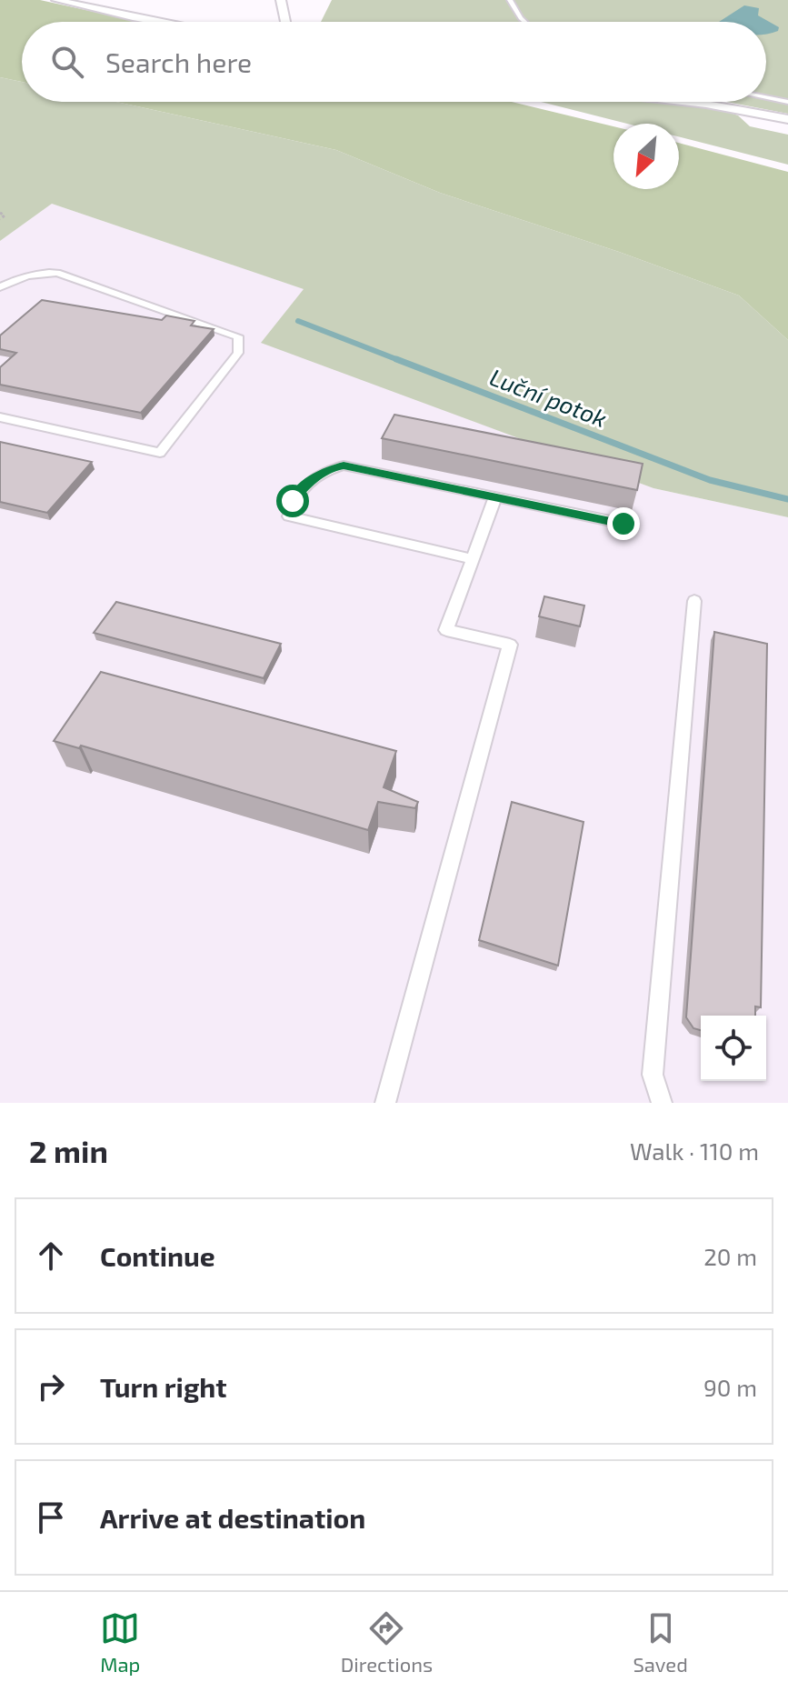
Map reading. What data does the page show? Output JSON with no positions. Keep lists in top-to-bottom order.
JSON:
{
  "water": ["Luční potok"],
  "north": "bottom left",
  "page": {
    "search": "Search here",
    "heading": ["2 min", "Walk · 110 m"],
    "list": [
      ["Continue", "20 m"],
      ["Turn right", "90 m"],
      "Arrive at destination"
    ],
    "nav": ["Map", "Directions", "Saved"]
  }
}
